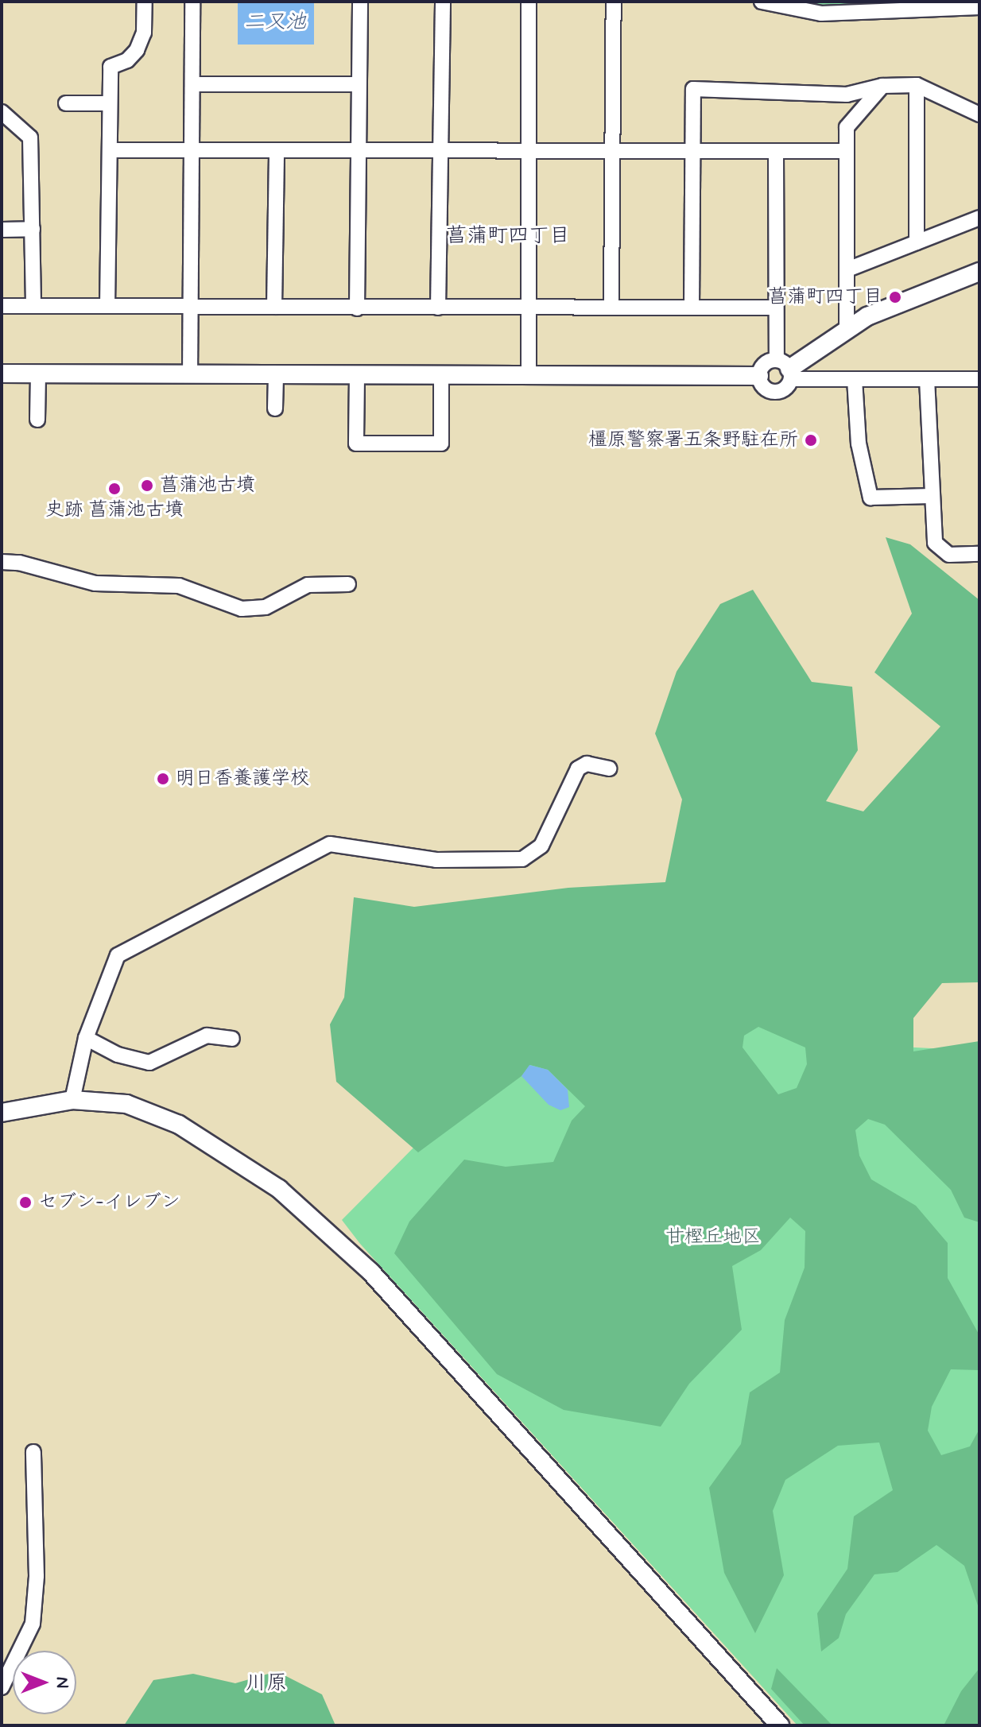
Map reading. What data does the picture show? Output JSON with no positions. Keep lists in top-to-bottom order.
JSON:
{
  "districts": ["菖蒲町四丁目", "川原"],
  "water": ["二又池"],
  "parks": ["甘樫丘地区"],
  "places": [
    "菖蒲町四丁目",
    "橿原警察署五条野駐在所",
    "菖蒲池古墳",
    "史跡 菖蒲池古墳",
    "明日香養護学校",
    "セブン-イレブン"
  ],
  "north": "right"
}
